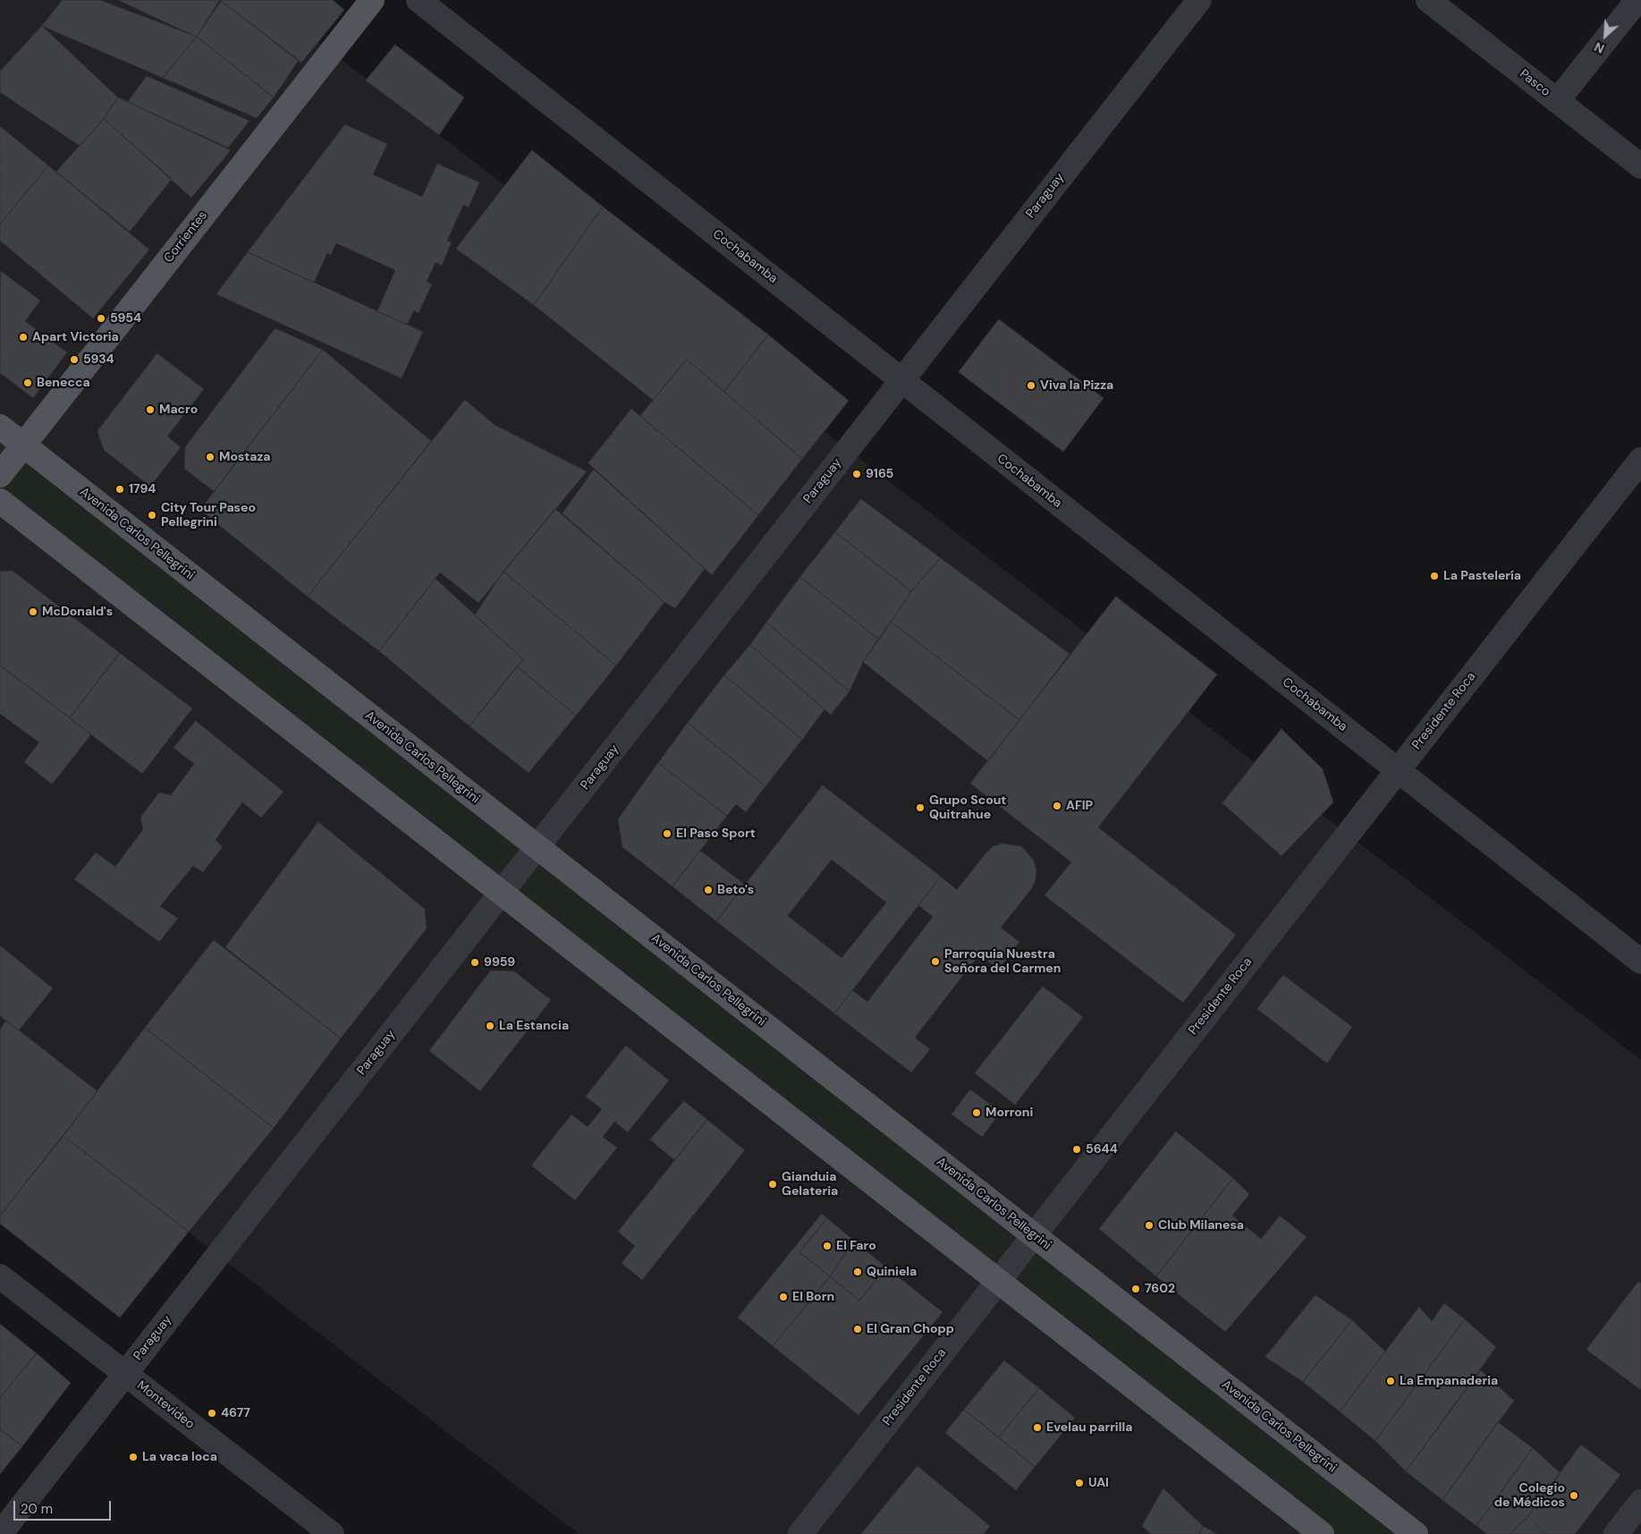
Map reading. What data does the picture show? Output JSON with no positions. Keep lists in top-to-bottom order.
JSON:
{
  "streets": {
    "main road": ["Corrientes", "Avenida Carlos Pellegrini"],
    "street": [
      "Pasco",
      "Paraguay",
      "Cochabamba",
      "Presidente Roca",
      "Montevideo"
    ]
  },
  "crossings": [
    ["Paraguay", "Cochabamba"],
    ["Paraguay", "Avenida Carlos Pellegrini"],
    ["Paraguay", "Montevideo"],
    ["Corrientes", "Avenida Carlos Pellegrini"],
    ["Cochabamba", "Presidente Roca"],
    ["Avenida Carlos Pellegrini", "Presidente Roca"]
  ],
  "places": [
    "5954",
    "Apart Victoria",
    "5934",
    "Benecca",
    "Viva la Pizza",
    "Macro",
    "Mostaza",
    "9165",
    "1794",
    "City Tour Paseo Pellegrini",
    "La Pastelería",
    "McDonald's",
    "AFIP",
    "Grupo Scout Quitrahue",
    "El Paso Sport",
    "Beto's",
    "Parroquia Nuestra Señora del Carmen",
    "9959",
    "La Estancia",
    "Morroni",
    "5644",
    "Gianduia Gelateria",
    "Club Milanesa",
    "El Faro",
    "Quiniela",
    "7602",
    "El Born",
    "El Gran Chopp",
    "La Empanaderia",
    "4677",
    "Evelau parrilla",
    "La vaca loca",
    "UAI",
    "Colegio de Médicos"
  ],
  "scale_bar": "20 m",
  "north": "bottom left"
}
